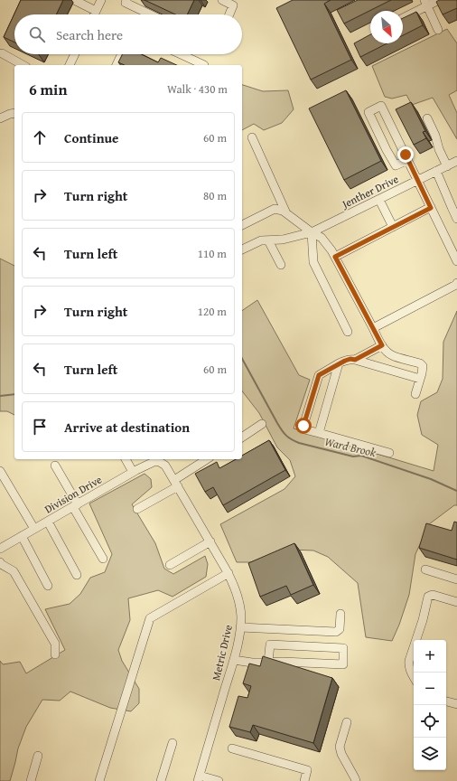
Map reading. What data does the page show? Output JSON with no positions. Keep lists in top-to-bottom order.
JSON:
{
  "streets": {
    "street": ["Jenther Drive", "Division Drive", "Metric Drive"]
  },
  "crossings": [
    ["Division Drive", "Metric Drive"]
  ],
  "water": ["Ward Brook"],
  "north": "bottom right",
  "page": {
    "search": "Search here",
    "heading": ["6 min", "Walk · 430 m"],
    "list": [
      ["Continue", "60 m"],
      ["Turn right", "80 m"],
      ["Turn left", "110 m"],
      ["Turn right", "120 m"],
      ["Turn left", "60 m"],
      "Arrive at destination"
    ],
    "map_buttons": ["+", "−"]
  }
}
